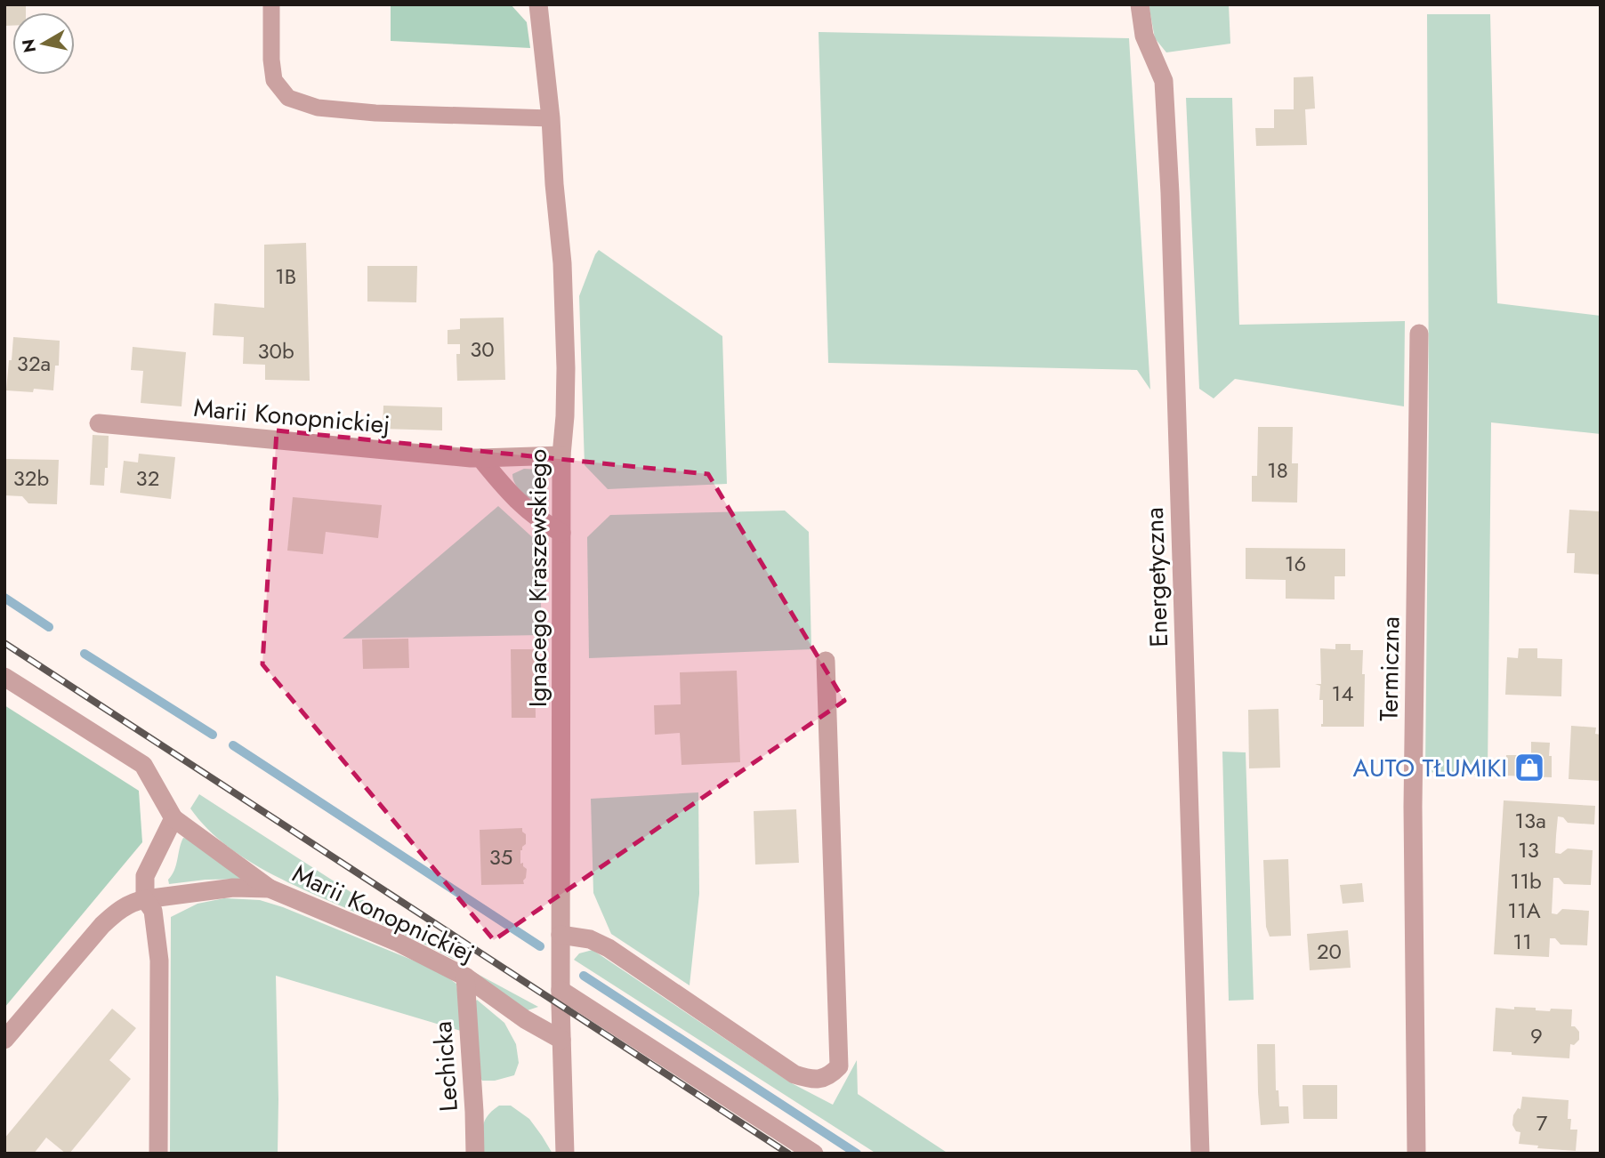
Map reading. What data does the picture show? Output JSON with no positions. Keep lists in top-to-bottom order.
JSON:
{
  "streets": {
    "street": [
      "Marii Konopnickiej",
      "Energetyczna",
      "Ignacego Kraszewskiego",
      "Termiczna",
      "Lechicka"
    ]
  },
  "crossings": [
    ["Marii Konopnickiej", "Ignacego Kraszewskiego"],
    ["Marii Konopnickiej", "Lechicka"]
  ],
  "places": {
    "shop": ["AUTO TŁUMIKI"]
  },
  "house_numbers": [
    "1B",
    "30",
    "30b",
    "32a",
    "18",
    "32b",
    "32",
    "16",
    "14",
    "13a",
    "13",
    "35",
    "11b",
    "11A",
    "11",
    "20",
    "9",
    "7"
  ],
  "north": "left"
}
